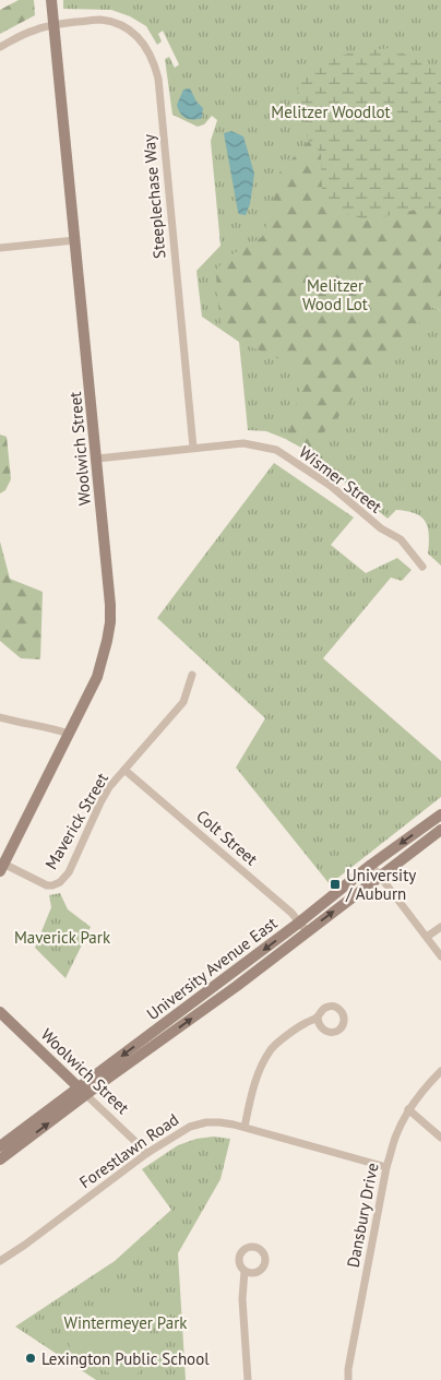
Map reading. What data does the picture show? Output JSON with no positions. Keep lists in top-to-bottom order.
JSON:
{
  "streets": {
    "street": [
      "Steeplechase Way",
      "Woolwich Street",
      "Wismer Street",
      "Maverick Street",
      "Colt Street",
      "University Avenue East",
      "Forestlawn Road",
      "Dansbury Drive"
    ]
  },
  "crossings": [
    ["Steeplechase Way", "Woolwich Street"],
    ["Steeplechase Way", "Wismer Street"],
    ["Woolwich Street", "Wismer Street"],
    ["Woolwich Street", "Maverick Street"],
    ["Woolwich Street", "University Avenue East"],
    ["Woolwich Street", "Forestlawn Road"],
    ["Maverick Street", "Colt Street"],
    ["Colt Street", "University Avenue East"],
    ["Forestlawn Road", "Dansbury Drive"]
  ],
  "parks": [
    "Melitzer Woodlot",
    "Melitzer Wood Lot",
    "Maverick Park",
    "Wintermeyer Park"
  ],
  "places": {
    "transit": ["University / Auburn"],
    "other": ["Lexington Public School"]
  }
}
